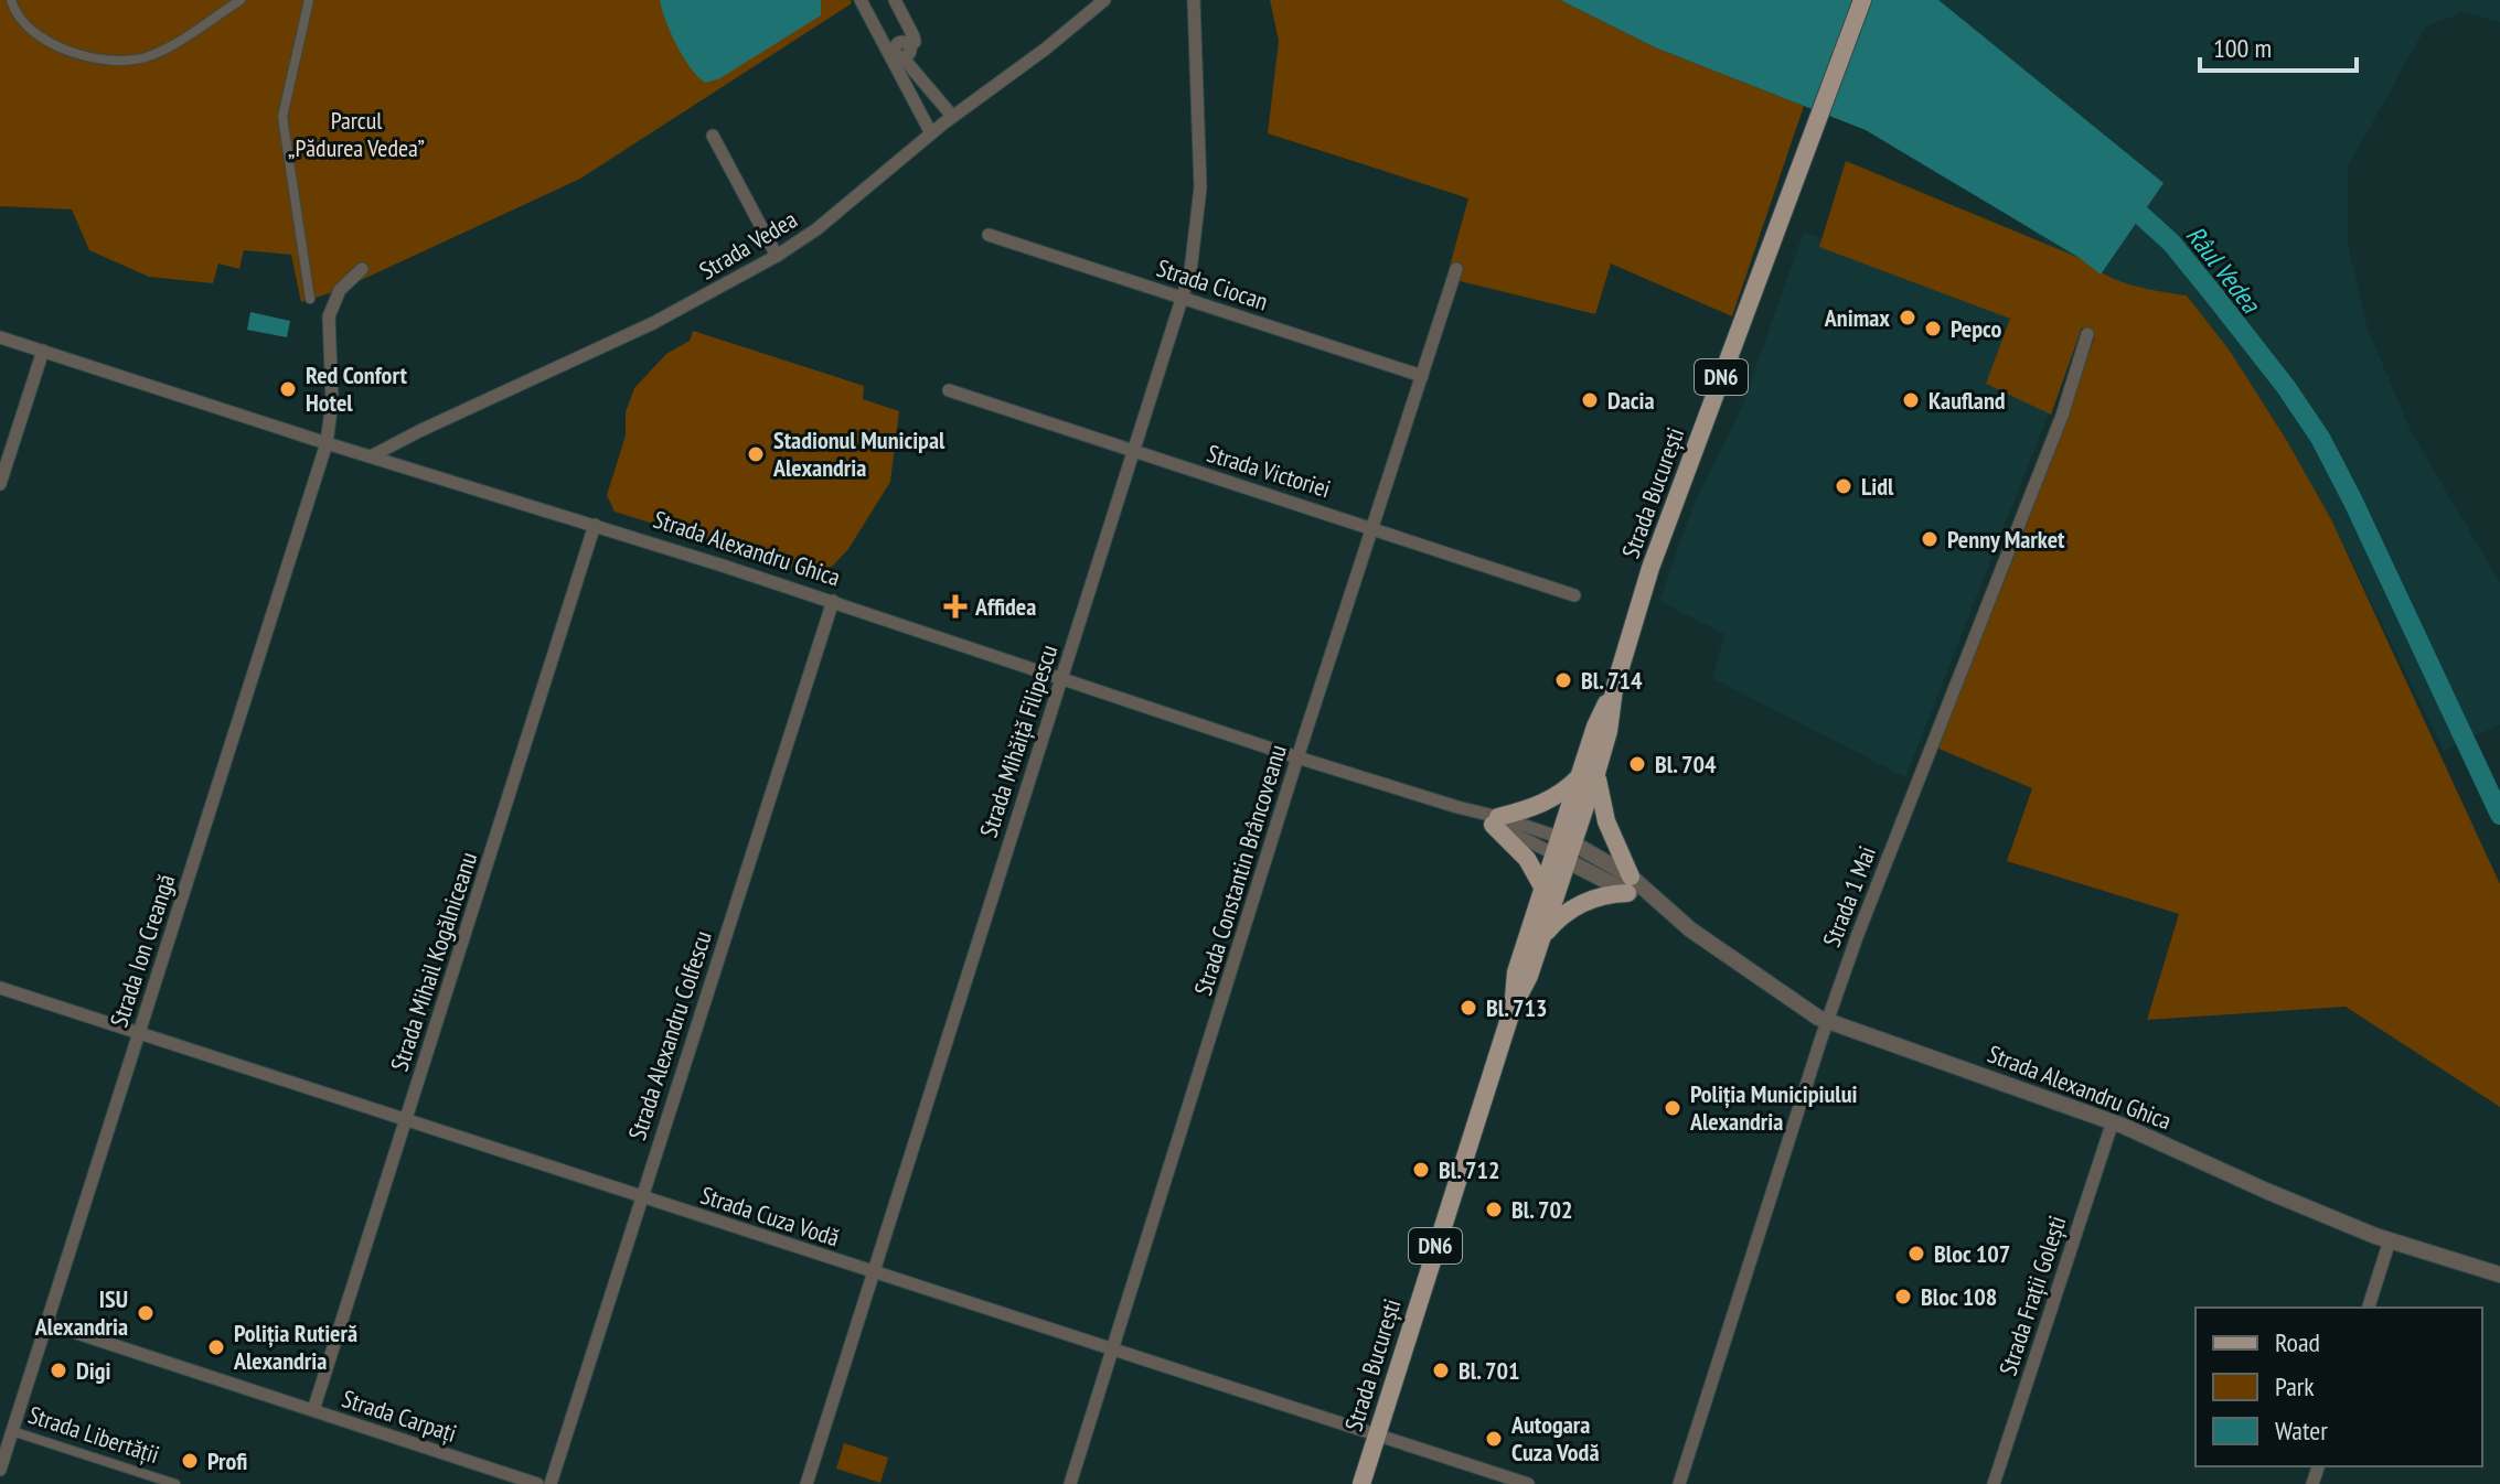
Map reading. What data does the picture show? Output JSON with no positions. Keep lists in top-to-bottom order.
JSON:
{
  "streets": {
    "main road": ["DN6", "Strada București"],
    "street": [
      "Strada Vedea",
      "Strada Ciocan",
      "Strada Victoriei",
      "Strada Alexandru Ghica",
      "Strada Mihăiță Filipescu",
      "Strada Constantin Brâncoveanu",
      "Strada 1 Mai",
      "Strada Ion Creangă",
      "Strada Mihail Kogălniceanu",
      "Strada Alexandru Colfescu",
      "Strada Cuza Vodă",
      "Strada Frații Golești",
      "Strada Carpați",
      "Strada Libertății"
    ]
  },
  "crossings": [
    ["Strada Vedea", "Strada Alexandru Ghica"],
    ["Strada Ciocan", "Strada Mihăiță Filipescu"],
    ["Strada Ciocan", "Strada Constantin Brâncoveanu"],
    ["Strada Victoriei", "Strada Mihăiță Filipescu"],
    ["Strada Victoriei", "Strada Constantin Brâncoveanu"],
    ["Strada București", "Strada Alexandru Ghica"],
    ["Strada București", "Strada Cuza Vodă"],
    ["Strada Alexandru Ghica", "Strada Mihăiță Filipescu"],
    ["Strada Alexandru Ghica", "Strada Constantin Brâncoveanu"],
    ["Strada Alexandru Ghica", "Strada 1 Mai"],
    ["Strada Alexandru Ghica", "Strada Ion Creangă"],
    ["Strada Alexandru Ghica", "Strada Mihail Kogălniceanu"],
    ["Strada Alexandru Ghica", "Strada Alexandru Colfescu"],
    ["Strada Alexandru Ghica", "Strada Frații Golești"],
    ["Strada Mihăiță Filipescu", "Strada Cuza Vodă"],
    ["Strada Constantin Brâncoveanu", "Strada Cuza Vodă"],
    ["Strada Ion Creangă", "Strada Cuza Vodă"],
    ["Strada Ion Creangă", "Strada Carpați"],
    ["Strada Ion Creangă", "Strada Libertății"],
    ["Strada Mihail Kogălniceanu", "Strada Cuza Vodă"],
    ["Strada Mihail Kogălniceanu", "Strada Carpați"],
    ["Strada Alexandru Colfescu", "Strada Cuza Vodă"]
  ],
  "water": ["Râul Vedea"],
  "parks": ["Parcul „Pădurea Vedea”"],
  "places": {
    "other": [
      "Animax",
      "Pepco",
      "Red Confort Hotel",
      "Dacia",
      "Kaufland",
      "Stadionul Municipal Alexandria",
      "Lidl",
      "Penny Market",
      "Bl. 714",
      "Bl. 704",
      "Bl. 713",
      "Poliția Municipiului Alexandria",
      "Bl. 712",
      "Bl. 702",
      "Bloc 107",
      "Bloc 108",
      "ISU Alexandria",
      "Poliția Rutieră Alexandria",
      "Digi",
      "Bl. 701",
      "Autogara Cuza Vodă",
      "Profi"
    ],
    "health": ["Affidea"]
  },
  "legend": ["Road", "Park", "Water"],
  "scale_bar": "100 m"
}
